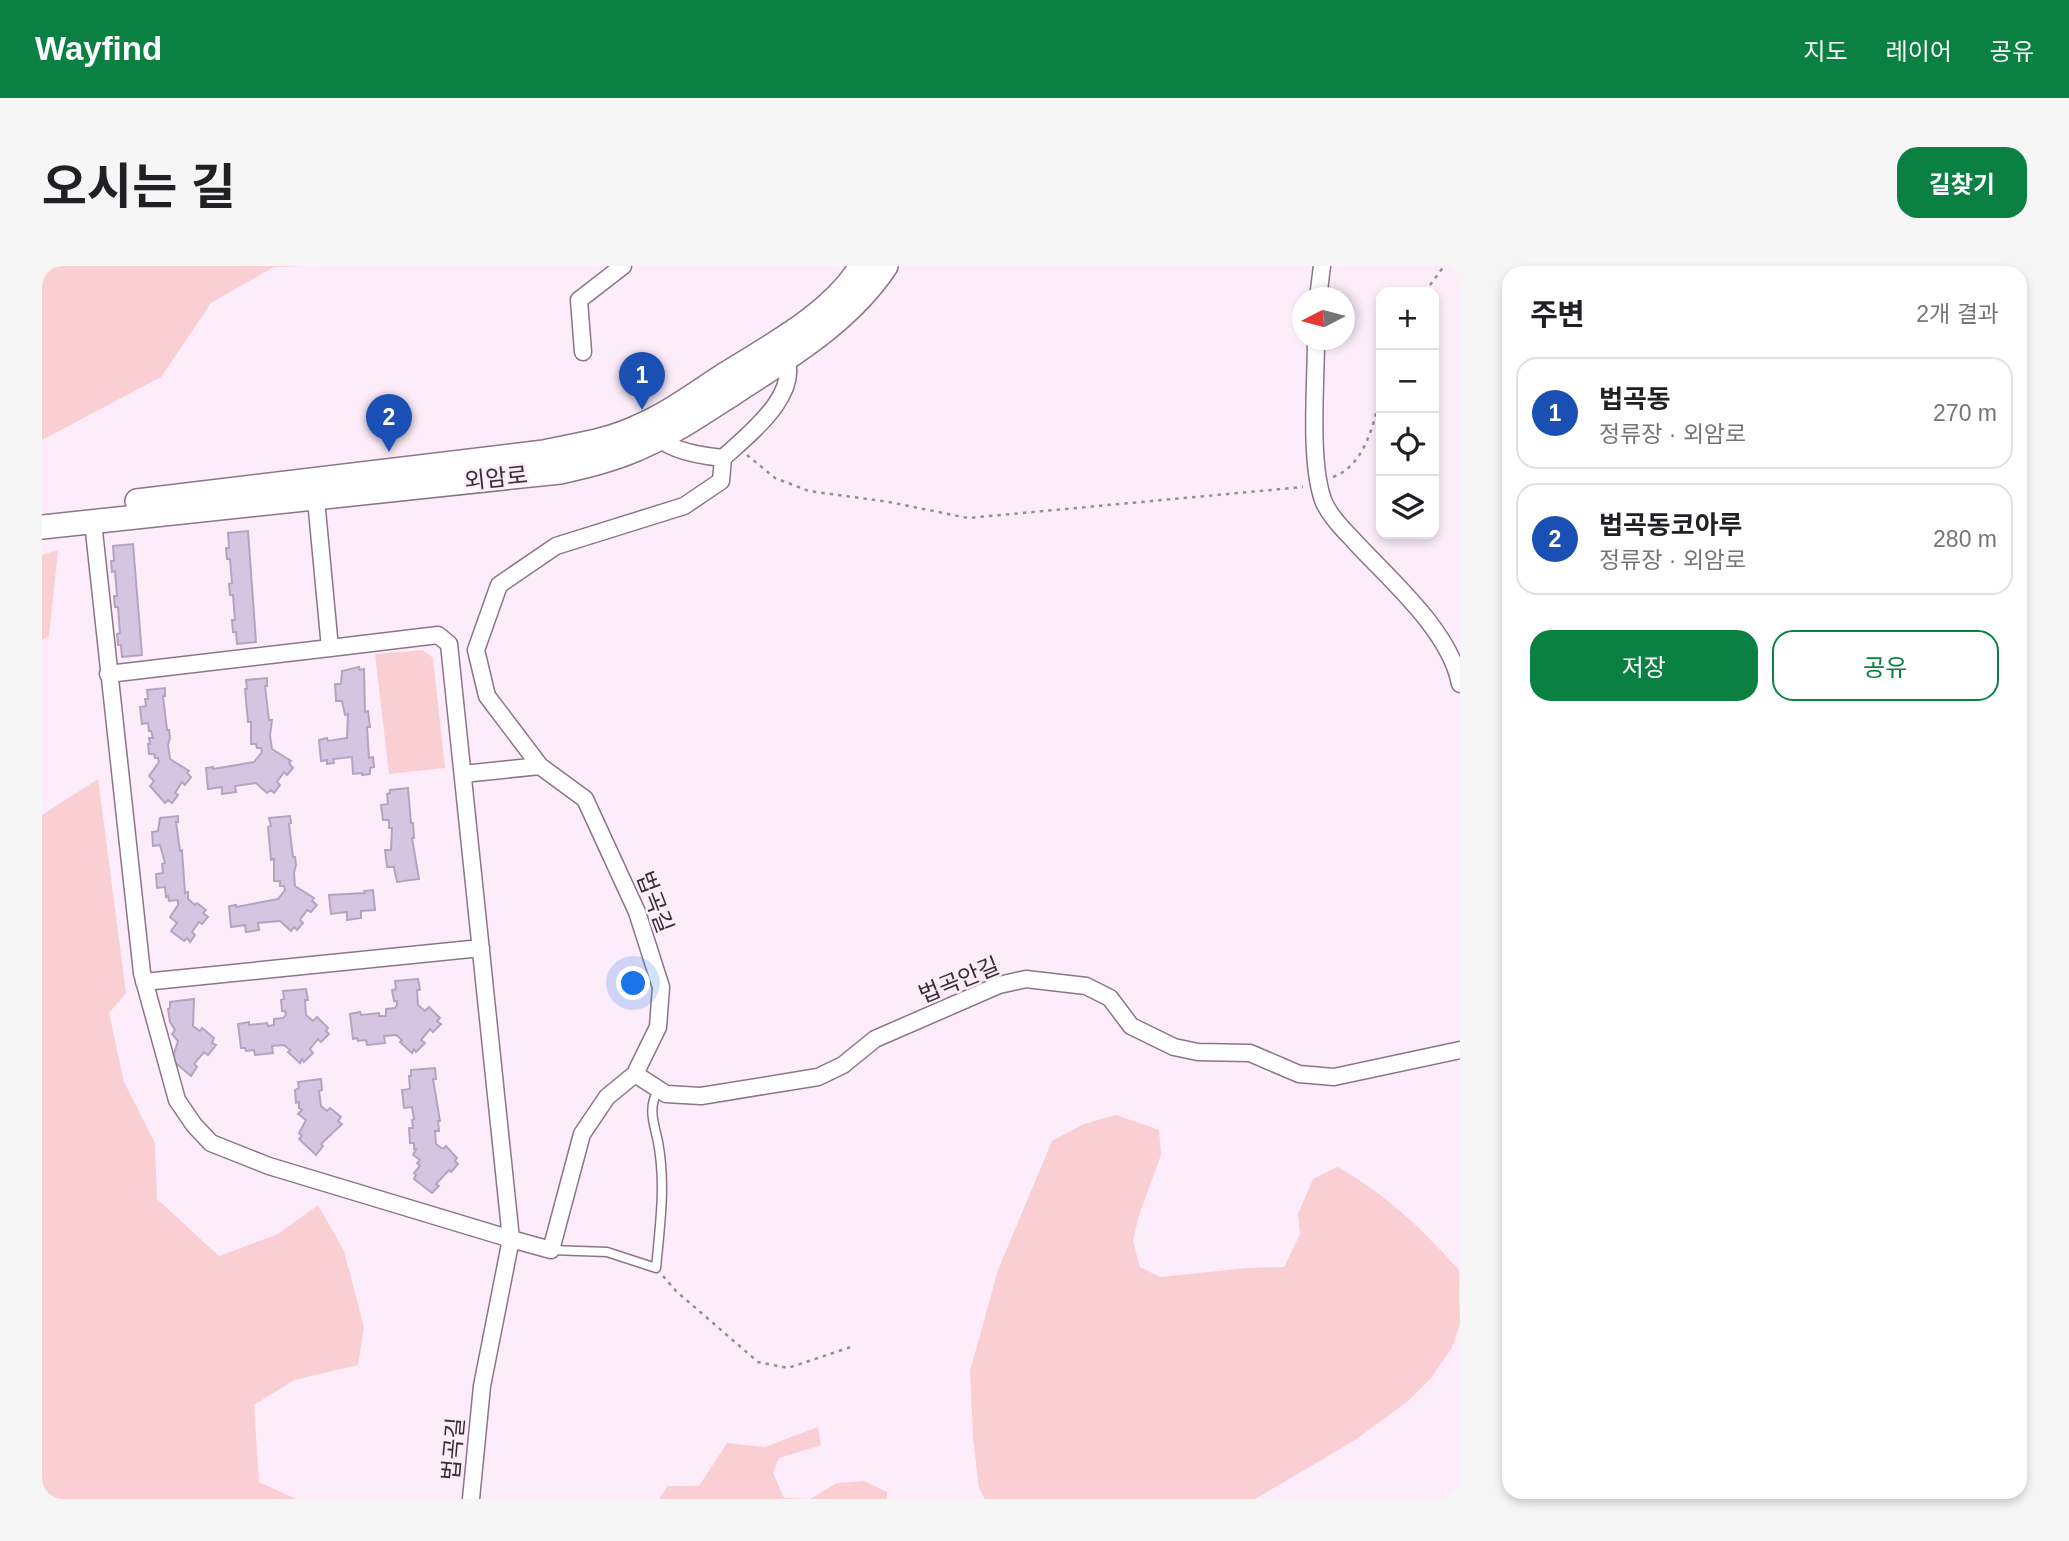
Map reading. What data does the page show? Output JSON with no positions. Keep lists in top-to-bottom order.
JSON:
{
  "streets": {
    "main road": ["외암로"],
    "street": ["법곡길", "법곡안길"]
  },
  "crossings": [
    ["법곡길", "법곡안길"]
  ],
  "north": "left",
  "page": {
    "header": "Wayfind",
    "nav": ["지도", "레이어", "공유"],
    "title": "오시는 길",
    "buttons": [
      "길찾기",
      ["저장", "공유"]
    ],
    "heading": ["주변", "2개 결과"],
    "map_buttons": ["+", "−"],
    "pins": ["1", "2"],
    "list": [
      {
        "mark": "1",
        "name": "법곡동",
        "note": "정류장 · 외암로",
        "value": "270 m"
      },
      {
        "mark": "2",
        "name": "법곡동코아루",
        "note": "정류장 · 외암로",
        "value": "280 m"
      }
    ]
  }
}
